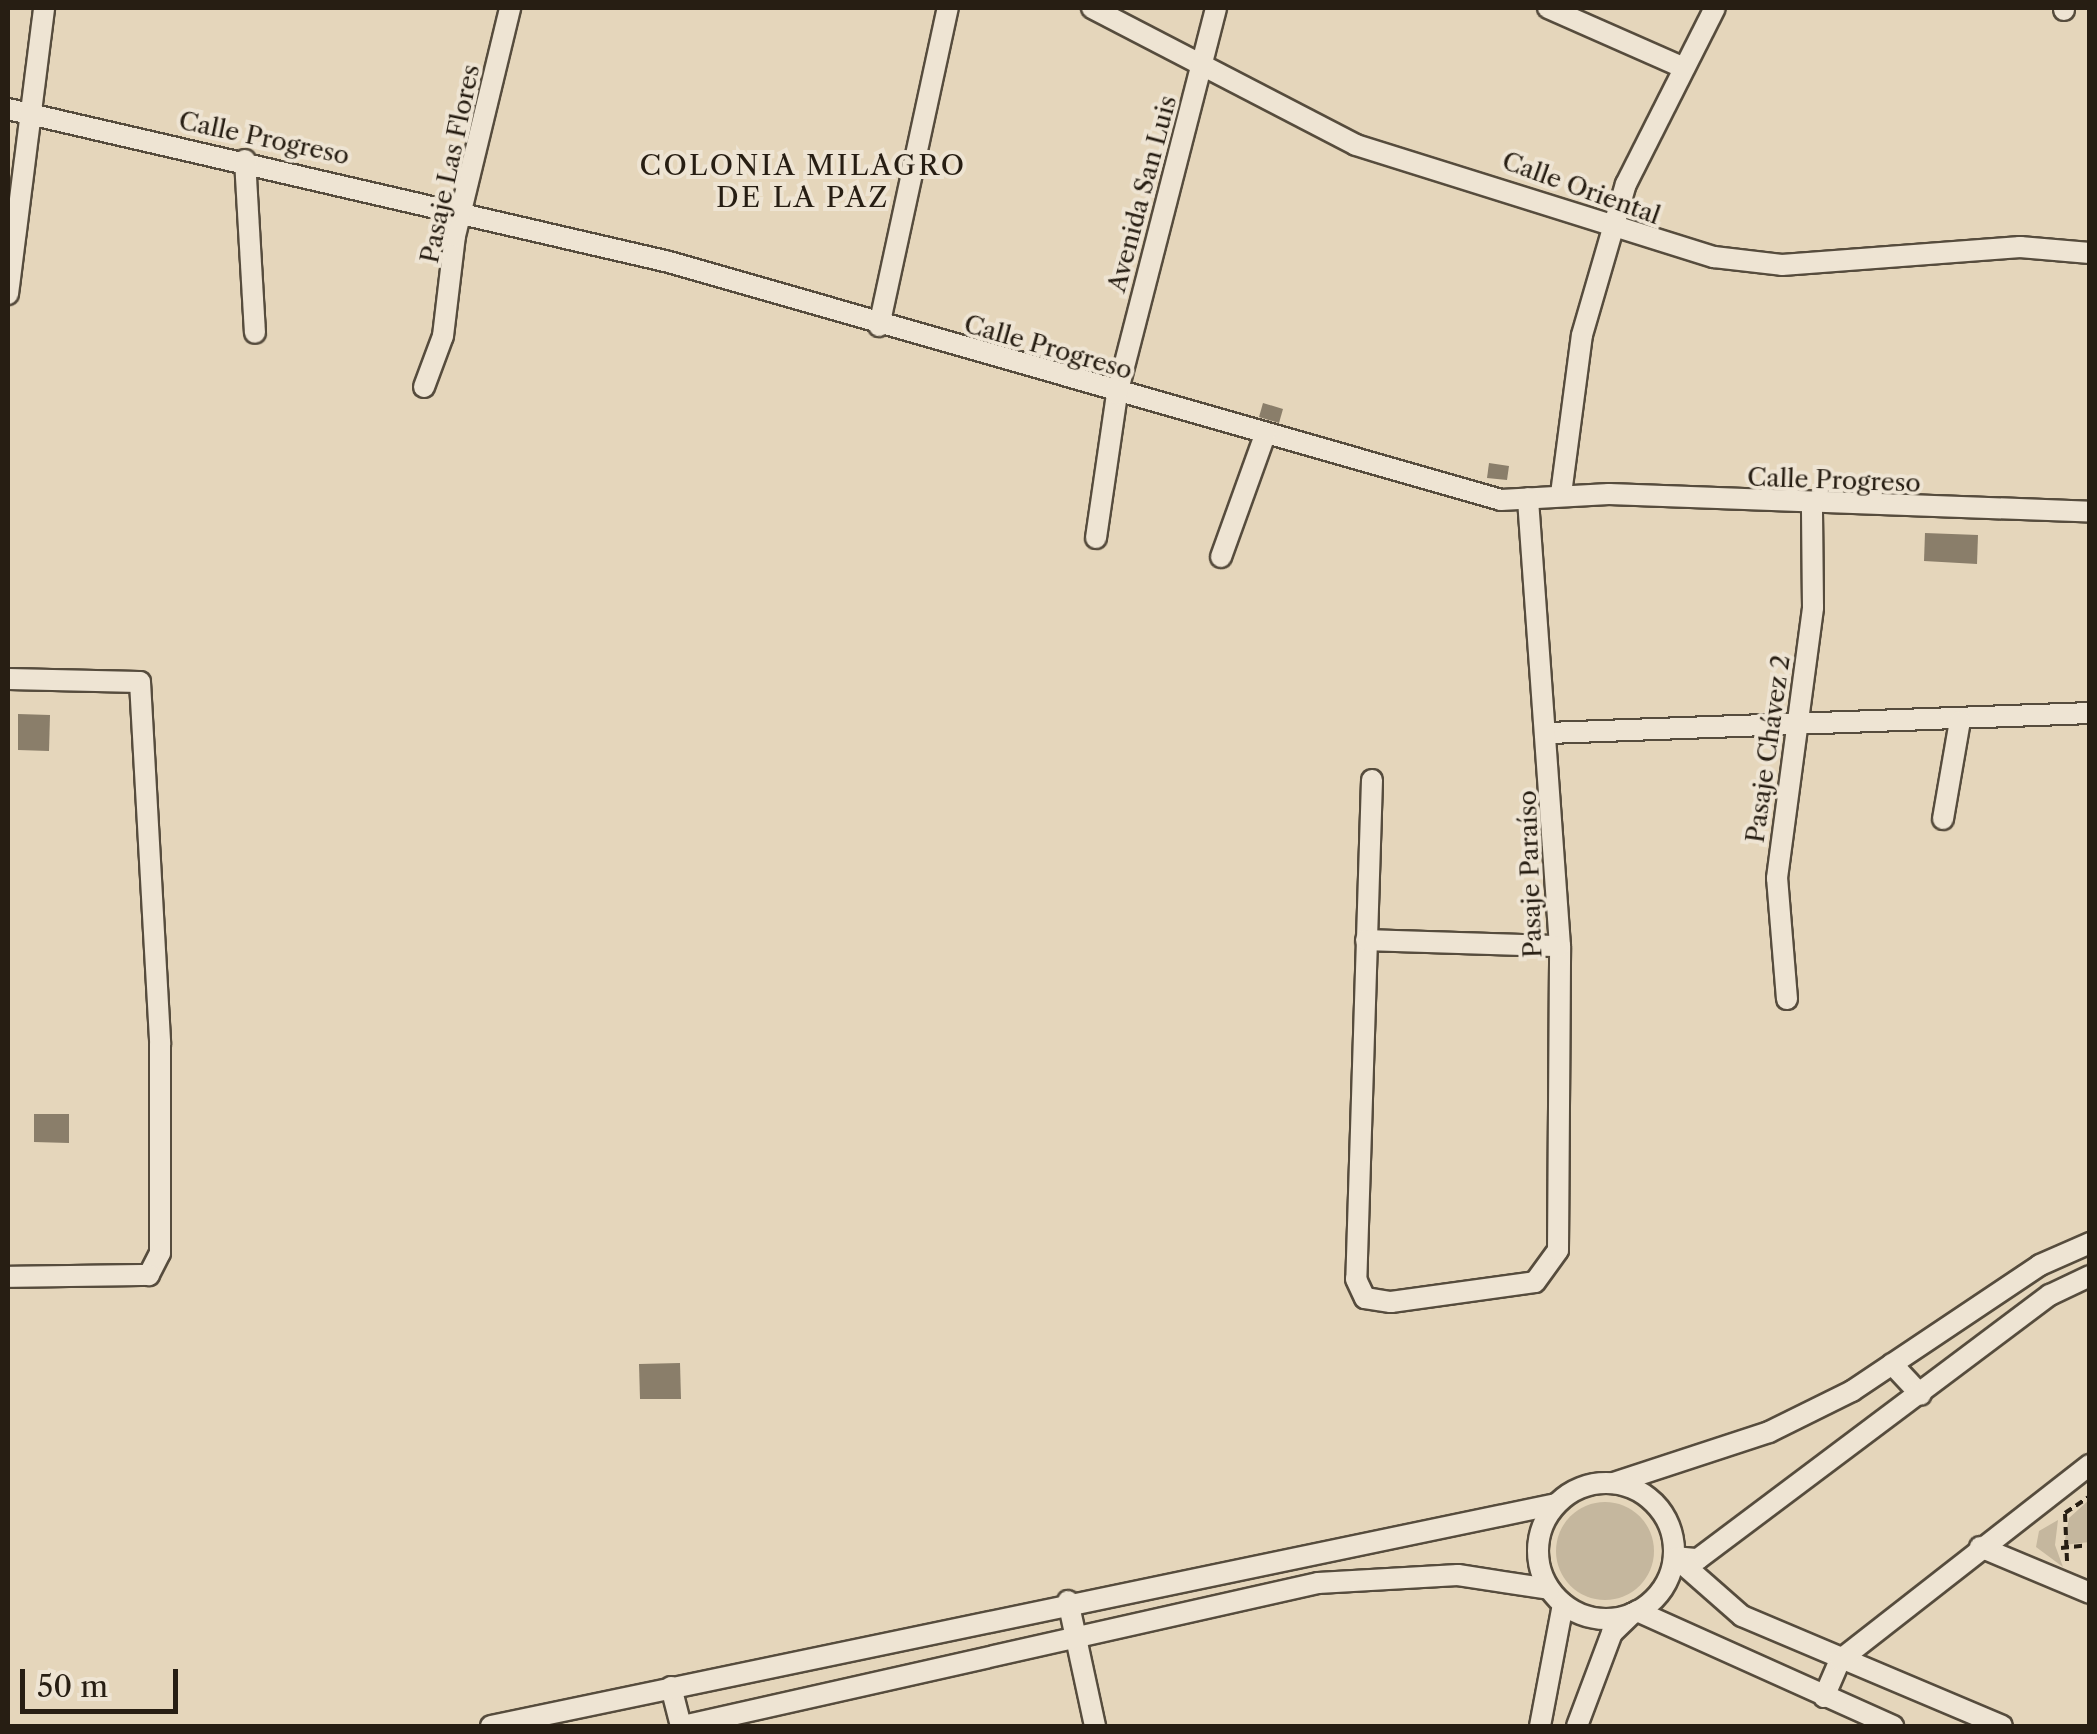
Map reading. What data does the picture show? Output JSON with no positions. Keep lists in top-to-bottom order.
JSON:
{
  "streets": {
    "street": [
      "Calle Progreso",
      "Pasaje Las Flores",
      "Calle Oriental",
      "Avenida San Luis",
      "Pasaje Chávez 2",
      "Pasaje Paraíso"
    ]
  },
  "crossings": [
    ["Calle Progreso", "Pasaje Las Flores"],
    ["Calle Progreso", "Avenida San Luis"],
    ["Calle Progreso", "Pasaje Chávez 2"],
    ["Calle Progreso", "Pasaje Paraíso"],
    ["Calle Oriental", "Avenida San Luis"]
  ],
  "districts": ["COLONIA MILAGRO DE LA PAZ"],
  "scale_bar": "50 m"
}
